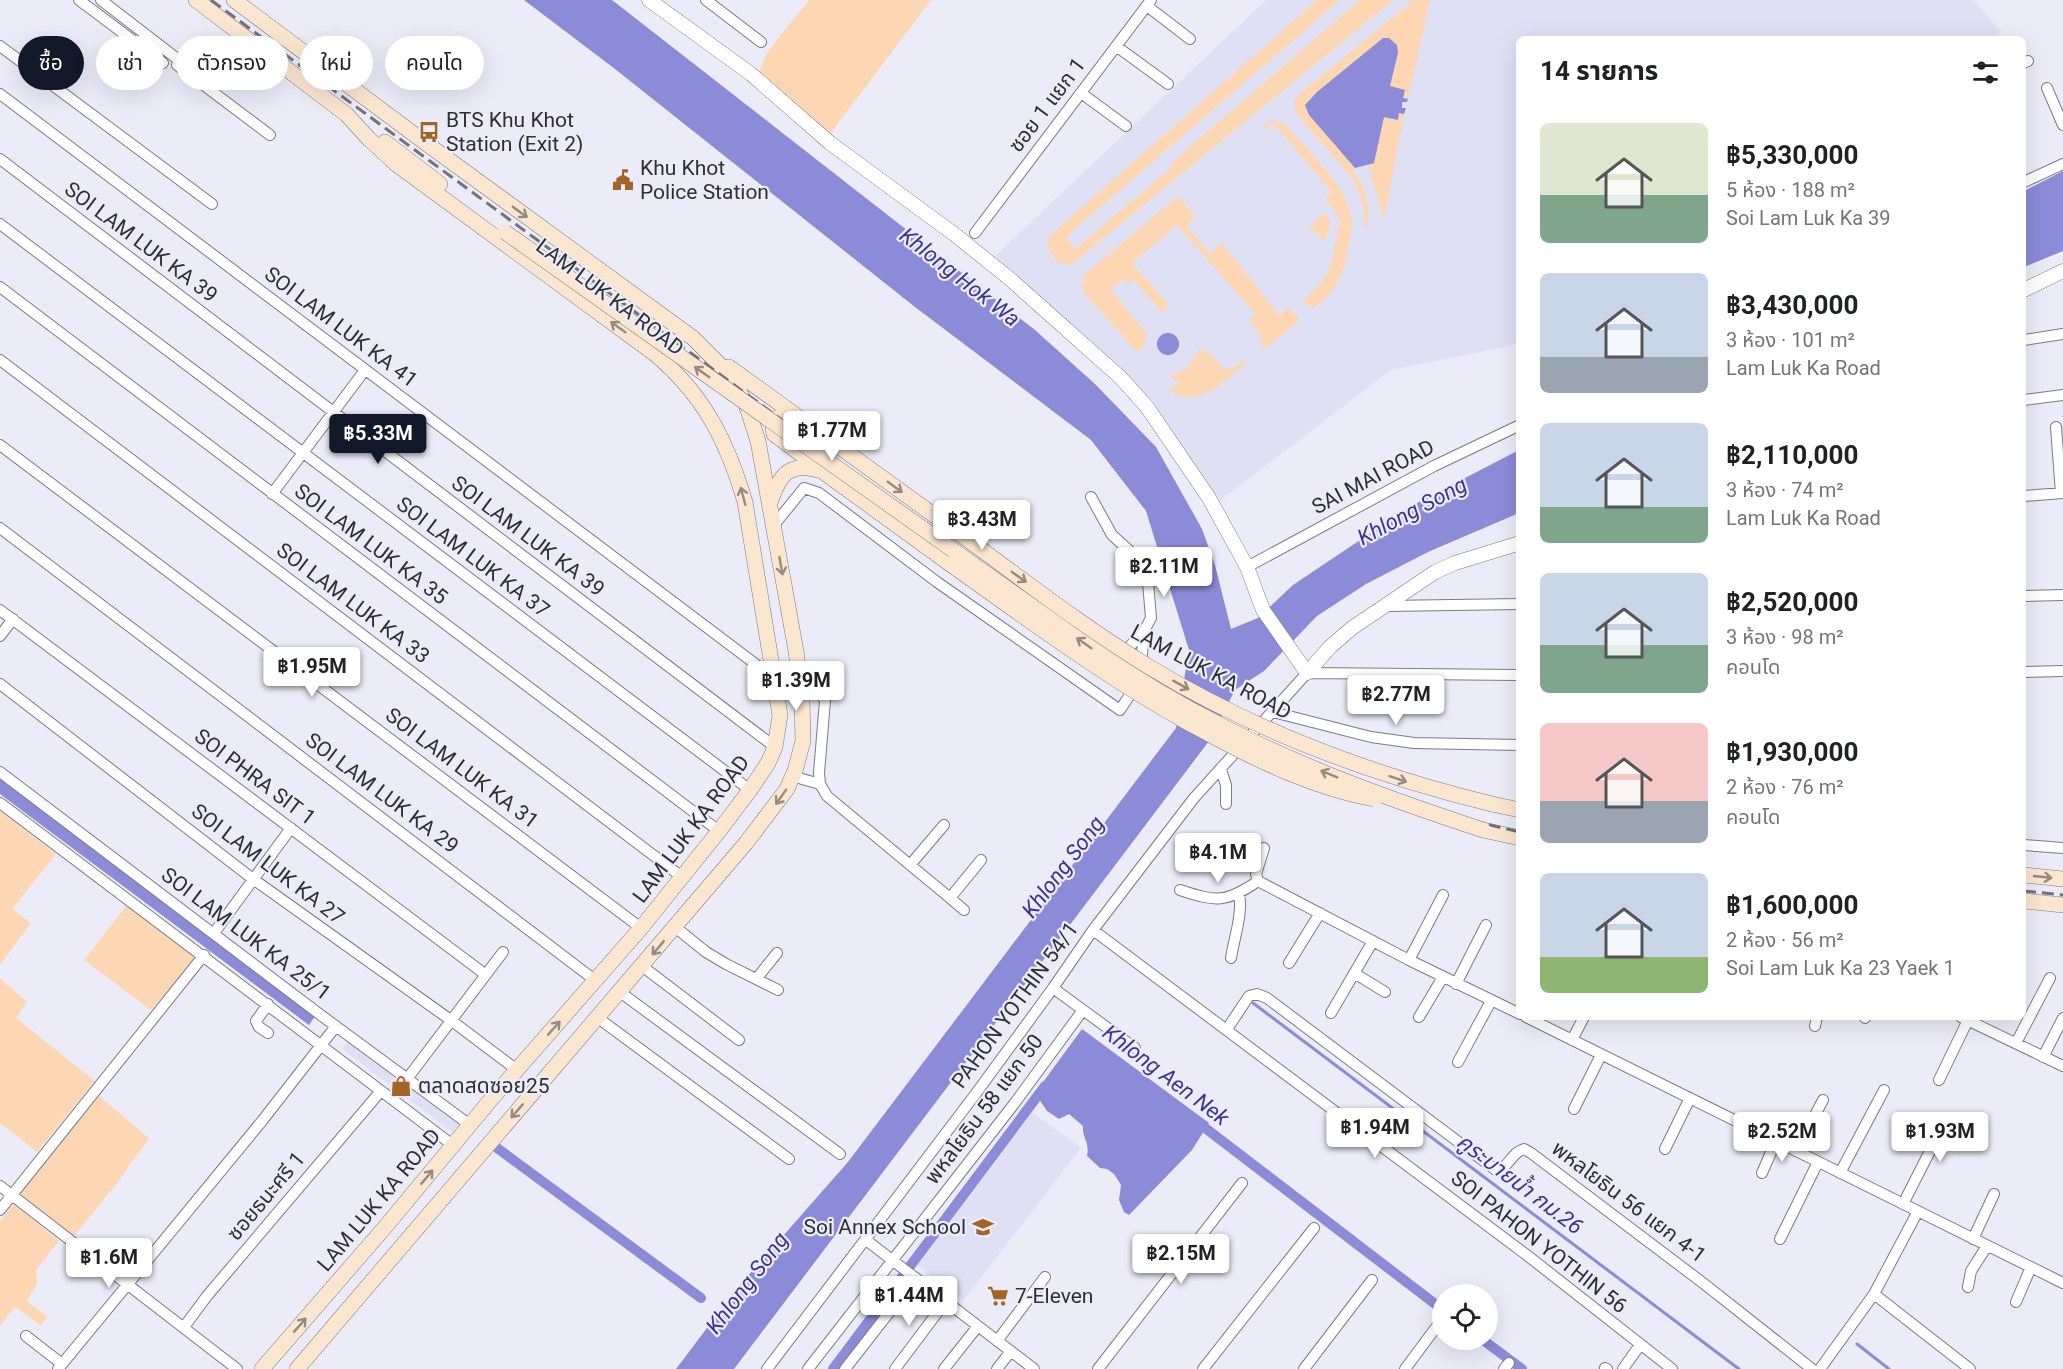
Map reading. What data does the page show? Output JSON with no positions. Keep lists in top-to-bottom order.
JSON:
{
  "streets": {
    "main road": ["LAM LUK KA ROAD"],
    "street": [
      "ซอย 1 แยก 1",
      "SOI LAM LUK KA 39",
      "SOI LAM LUK KA 41",
      "SAI MAI ROAD",
      "SOI LAM LUK KA 35",
      "SOI LAM LUK KA 37",
      "SOI LAM LUK KA 33",
      "SOI LAM LUK KA 31",
      "SOI PHRA SIT 1",
      "SOI LAM LUK KA 29",
      "SOI LAM LUK KA 27",
      "SOI LAM LUK KA 25/1",
      "PAHON YOTHIN 54/1",
      "พหลโยธิน 58 แยก 50",
      "ซอยธนะศรี 1",
      "พหลโยธิน 56 แยก 4-1",
      "SOI PAHON YOTHIN 56"
    ]
  },
  "crossings": [
    ["SOI LAM LUK KA 39", "LAM LUK KA ROAD"],
    ["LAM LUK KA ROAD", "SOI LAM LUK KA 41"],
    ["LAM LUK KA ROAD", "SOI LAM LUK KA 35"],
    ["LAM LUK KA ROAD", "SOI LAM LUK KA 37"],
    ["LAM LUK KA ROAD", "SOI LAM LUK KA 33"],
    ["LAM LUK KA ROAD", "SOI LAM LUK KA 31"],
    ["LAM LUK KA ROAD", "SOI LAM LUK KA 29"],
    ["LAM LUK KA ROAD", "SOI LAM LUK KA 27"],
    ["LAM LUK KA ROAD", "SOI LAM LUK KA 25/1"],
    ["PAHON YOTHIN 54/1", "SOI PAHON YOTHIN 56"],
    ["พหลโยธิน 56 แยก 4-1", "SOI PAHON YOTHIN 56"]
  ],
  "water": [
    "Khlong Hok Wa",
    "Khlong Song",
    "Khlong Aen Nek",
    "คูระบายน้ำ กม.26"
  ],
  "places": {
    "bus stop": ["BTS Khu Khot Station (Exit 2)"],
    "public building": ["Khu Khot Police Station"],
    "shop": ["ตลาดสดซอย25"],
    "school or university": ["Soi Annex School"],
    "supermarket": ["7-Eleven"]
  },
  "page": {
    "chip": [
      "ซื้อ",
      "เช่า",
      "ตัวกรอง",
      "ใหม่",
      "คอนโด"
    ],
    "heading": "14 รายการ",
    "list": [
      {
        "name": "฿5,330,000",
        "note": "5 ห้อง · 188 m² · Soi Lam Luk Ka 39"
      },
      {
        "name": "฿3,430,000",
        "note": "3 ห้อง · 101 m² · Lam Luk Ka Road"
      },
      {
        "name": "฿2,110,000",
        "note": "3 ห้อง · 74 m² · Lam Luk Ka Road"
      },
      {
        "name": "฿2,520,000",
        "note": "3 ห้อง · 98 m² · คอนโด"
      },
      {
        "name": "฿1,930,000",
        "note": "2 ห้อง · 76 m² · คอนโด"
      },
      {
        "name": "฿1,600,000",
        "note": "2 ห้อง · 56 m² · Soi Lam Luk Ka 23 Yaek 1"
      }
    ],
    "price": [
      "฿1.77M",
      "฿5.33M",
      "฿3.43M",
      "฿2.11M",
      "฿1.95M",
      "฿1.39M",
      "฿2.77M",
      "฿4.1M",
      "฿1.94M",
      "฿2.52M",
      "฿1.93M",
      "฿2.15M",
      "฿1.6M",
      "฿1.44M"
    ]
  }
}
